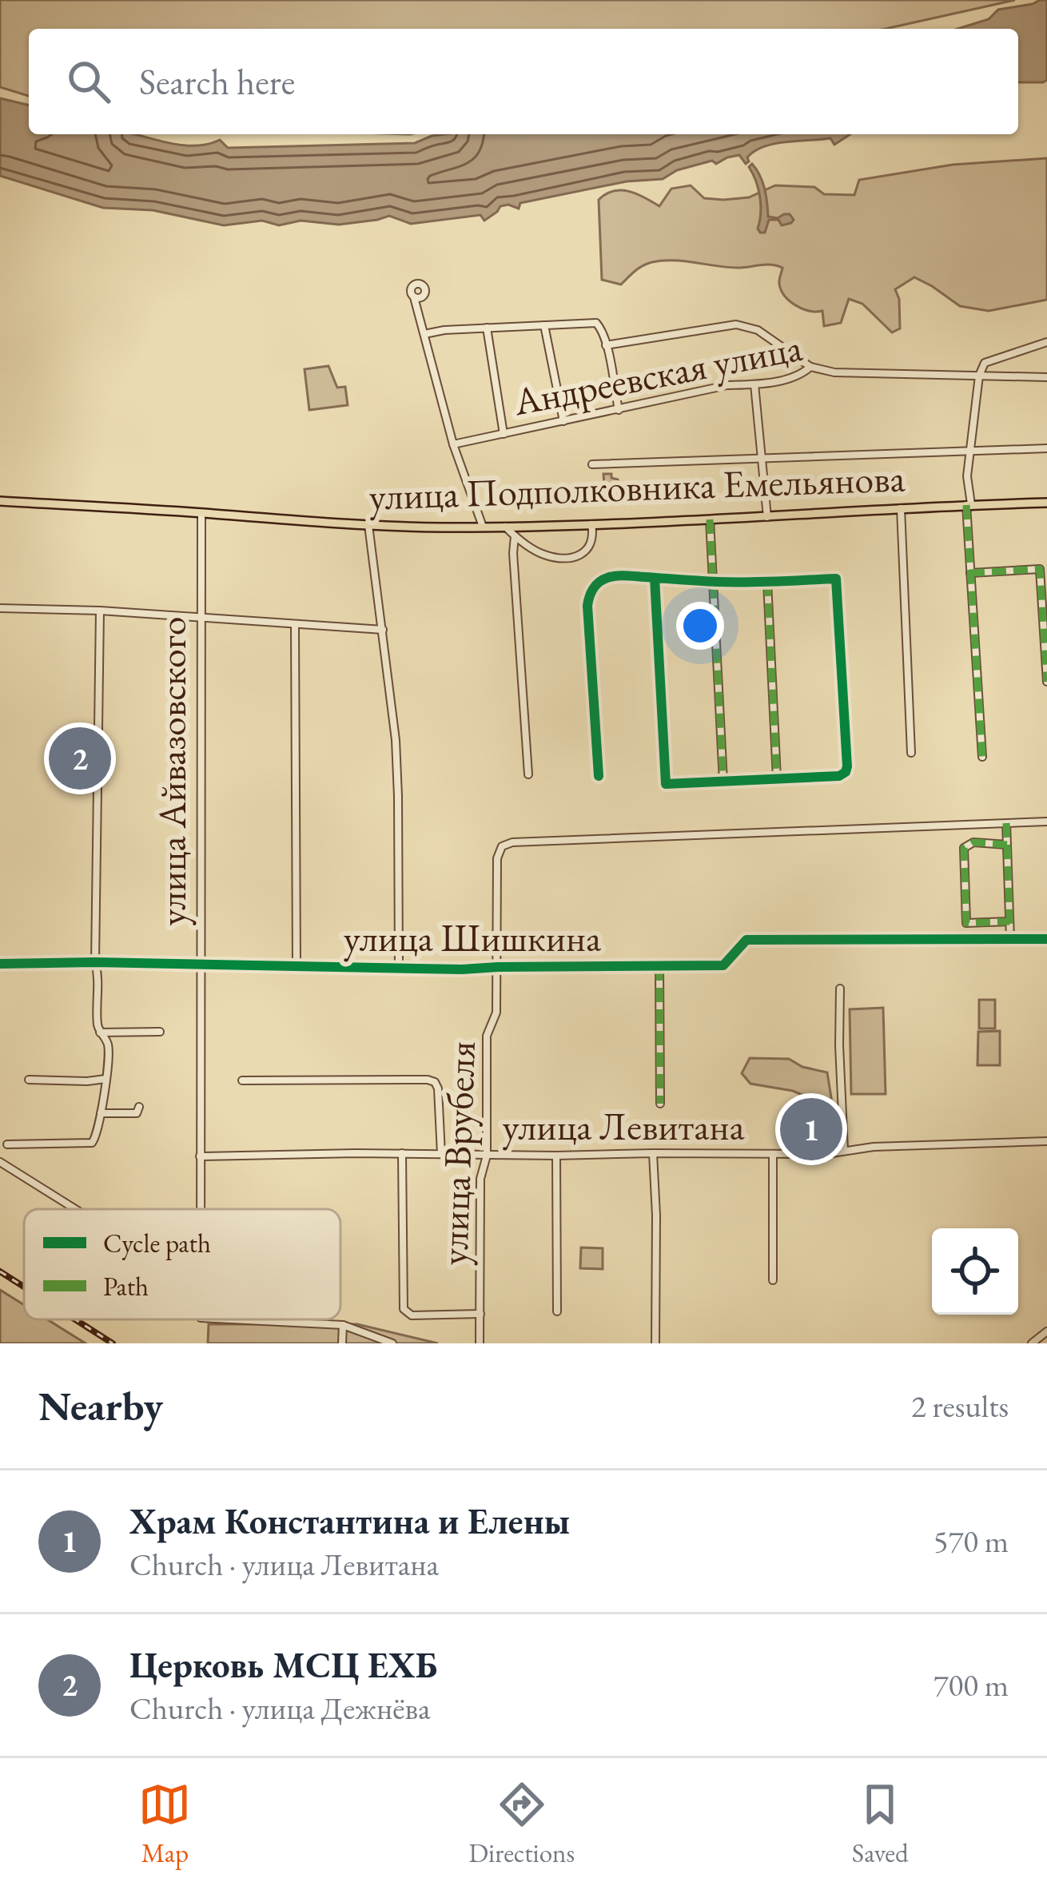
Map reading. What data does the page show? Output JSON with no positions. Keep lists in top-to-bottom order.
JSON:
{
  "streets": {
    "main road": ["улица Подполковника Емельянова"],
    "street": [
      "Андреевская улица",
      "улица Айвазовского",
      "улица Шишкина",
      "улица Левитана",
      "улица Врубеля"
    ]
  },
  "crossings": [
    ["улица Подполковника Емельянова", "улица Айвазовского"],
    ["улица Айвазовского", "улица Шишкина"],
    ["улица Айвазовского", "улица Левитана"],
    ["улица Шишкина", "улица Врубеля"],
    ["улица Левитана", "улица Врубеля"]
  ],
  "legend": ["Cycle path", "Path"],
  "page": {
    "search": "Search here",
    "pins": ["2", "1"],
    "heading": ["Nearby", "2 results"],
    "list": [
      {
        "mark": "1",
        "name": "Храм Константина и Елены",
        "note": "Church · улица Левитана",
        "value": "570 m"
      },
      {
        "mark": "2",
        "name": "Церковь МСЦ ЕХБ",
        "note": "Church · улица Дежнёва",
        "value": "700 m"
      }
    ],
    "nav": ["Map", "Directions", "Saved"]
  }
}
